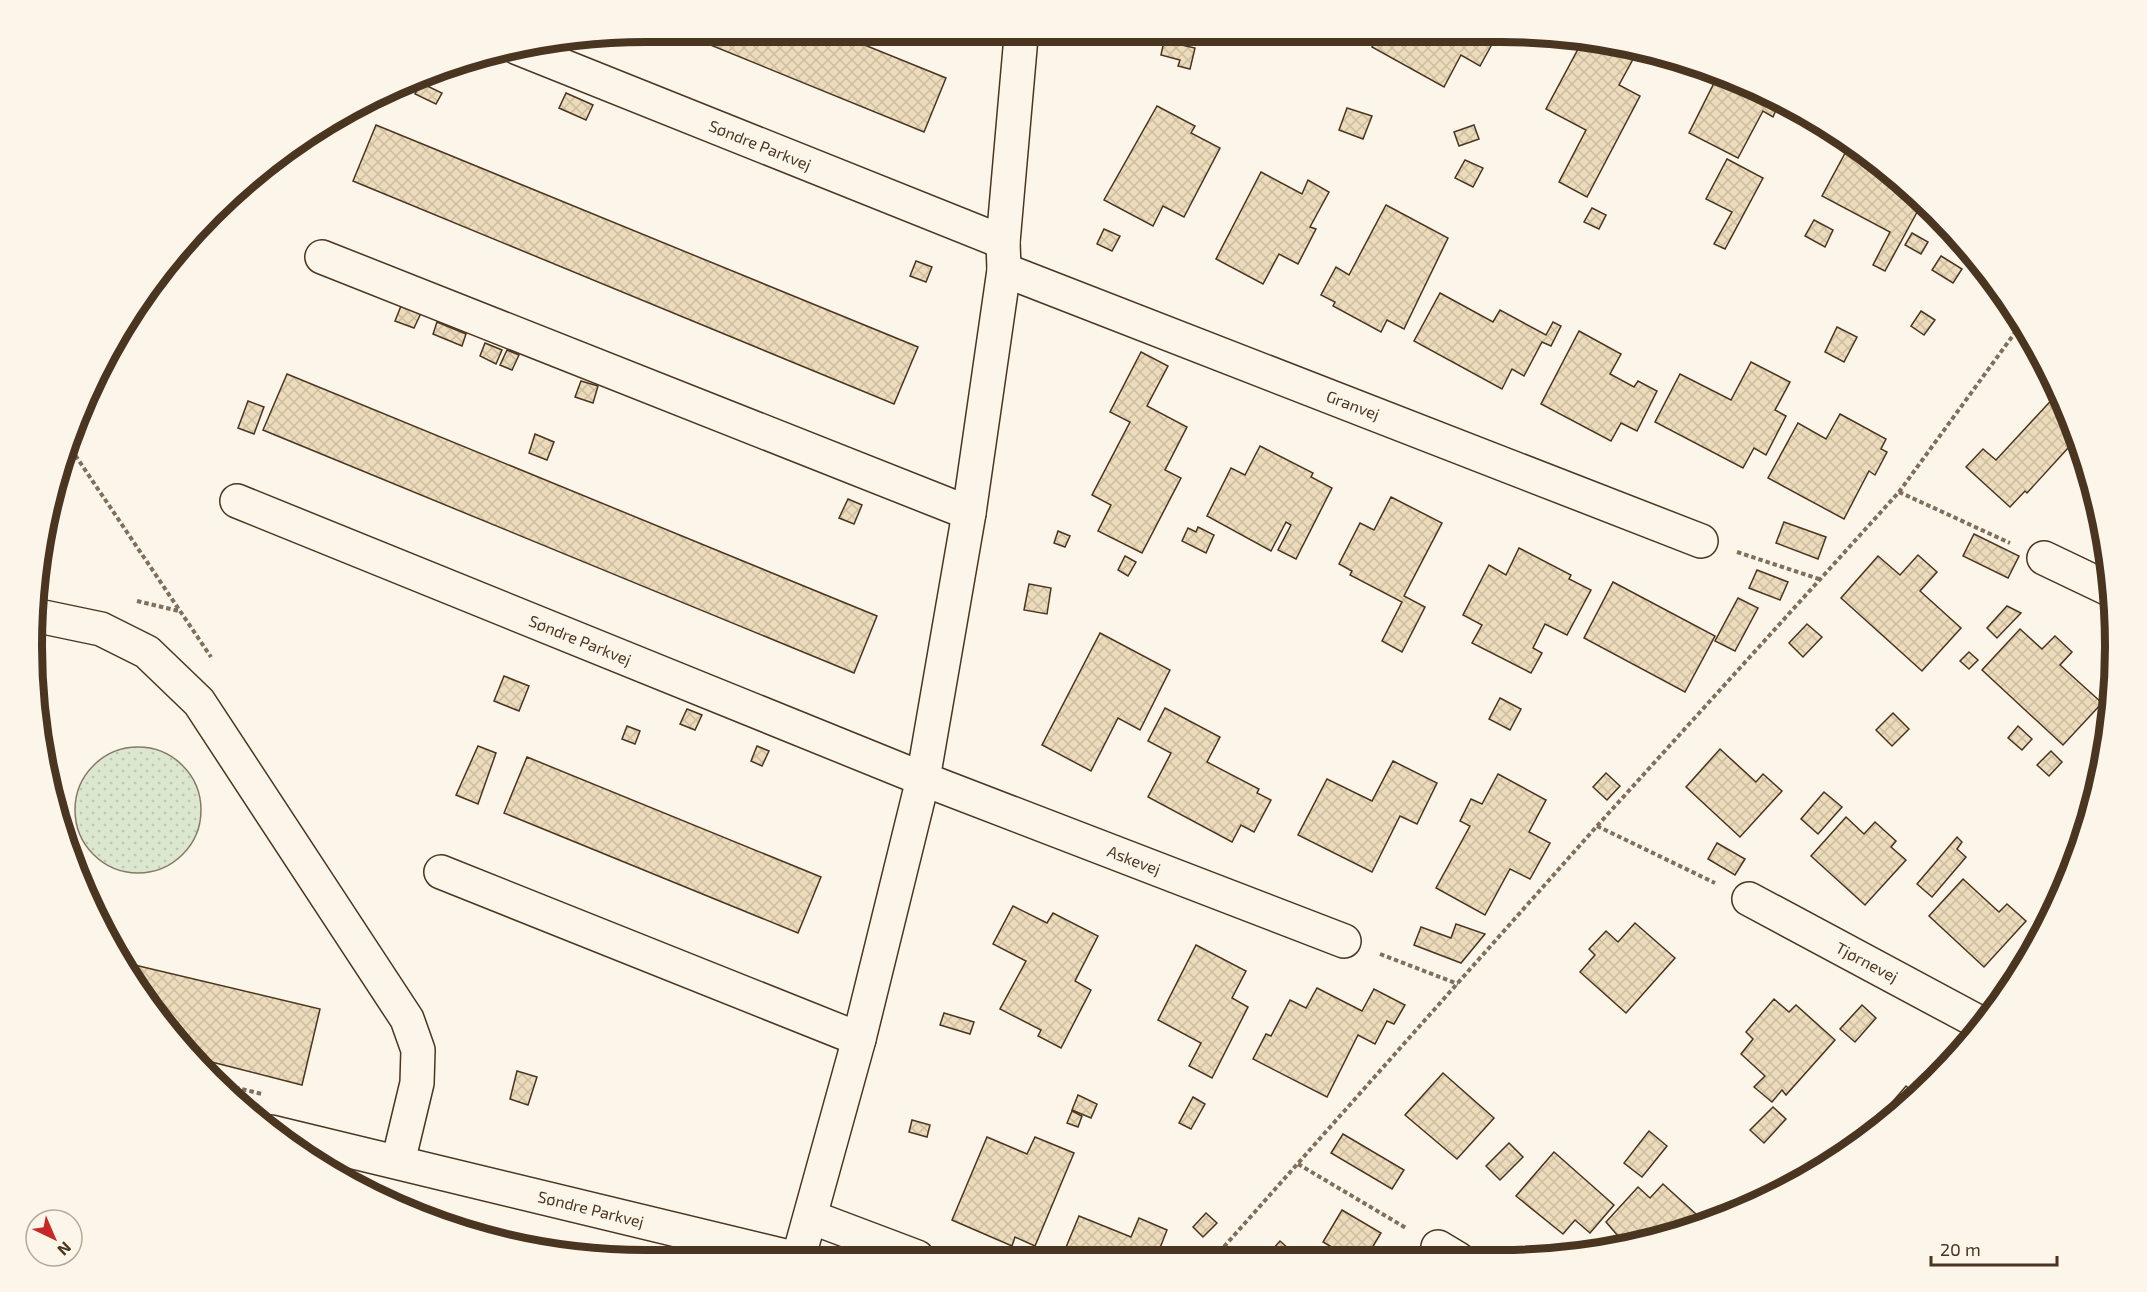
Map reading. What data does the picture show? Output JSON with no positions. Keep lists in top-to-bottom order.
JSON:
{
  "streets": {
    "street": [
      "Søndre Parkvej",
      "Granvej",
      "Askevej",
      "Tjørnevej"
    ]
  },
  "crossings": [
    ["Søndre Parkvej", "Granvej"],
    ["Søndre Parkvej", "Askevej"]
  ],
  "scale_bar": "20 m",
  "north": "bottom right"
}
